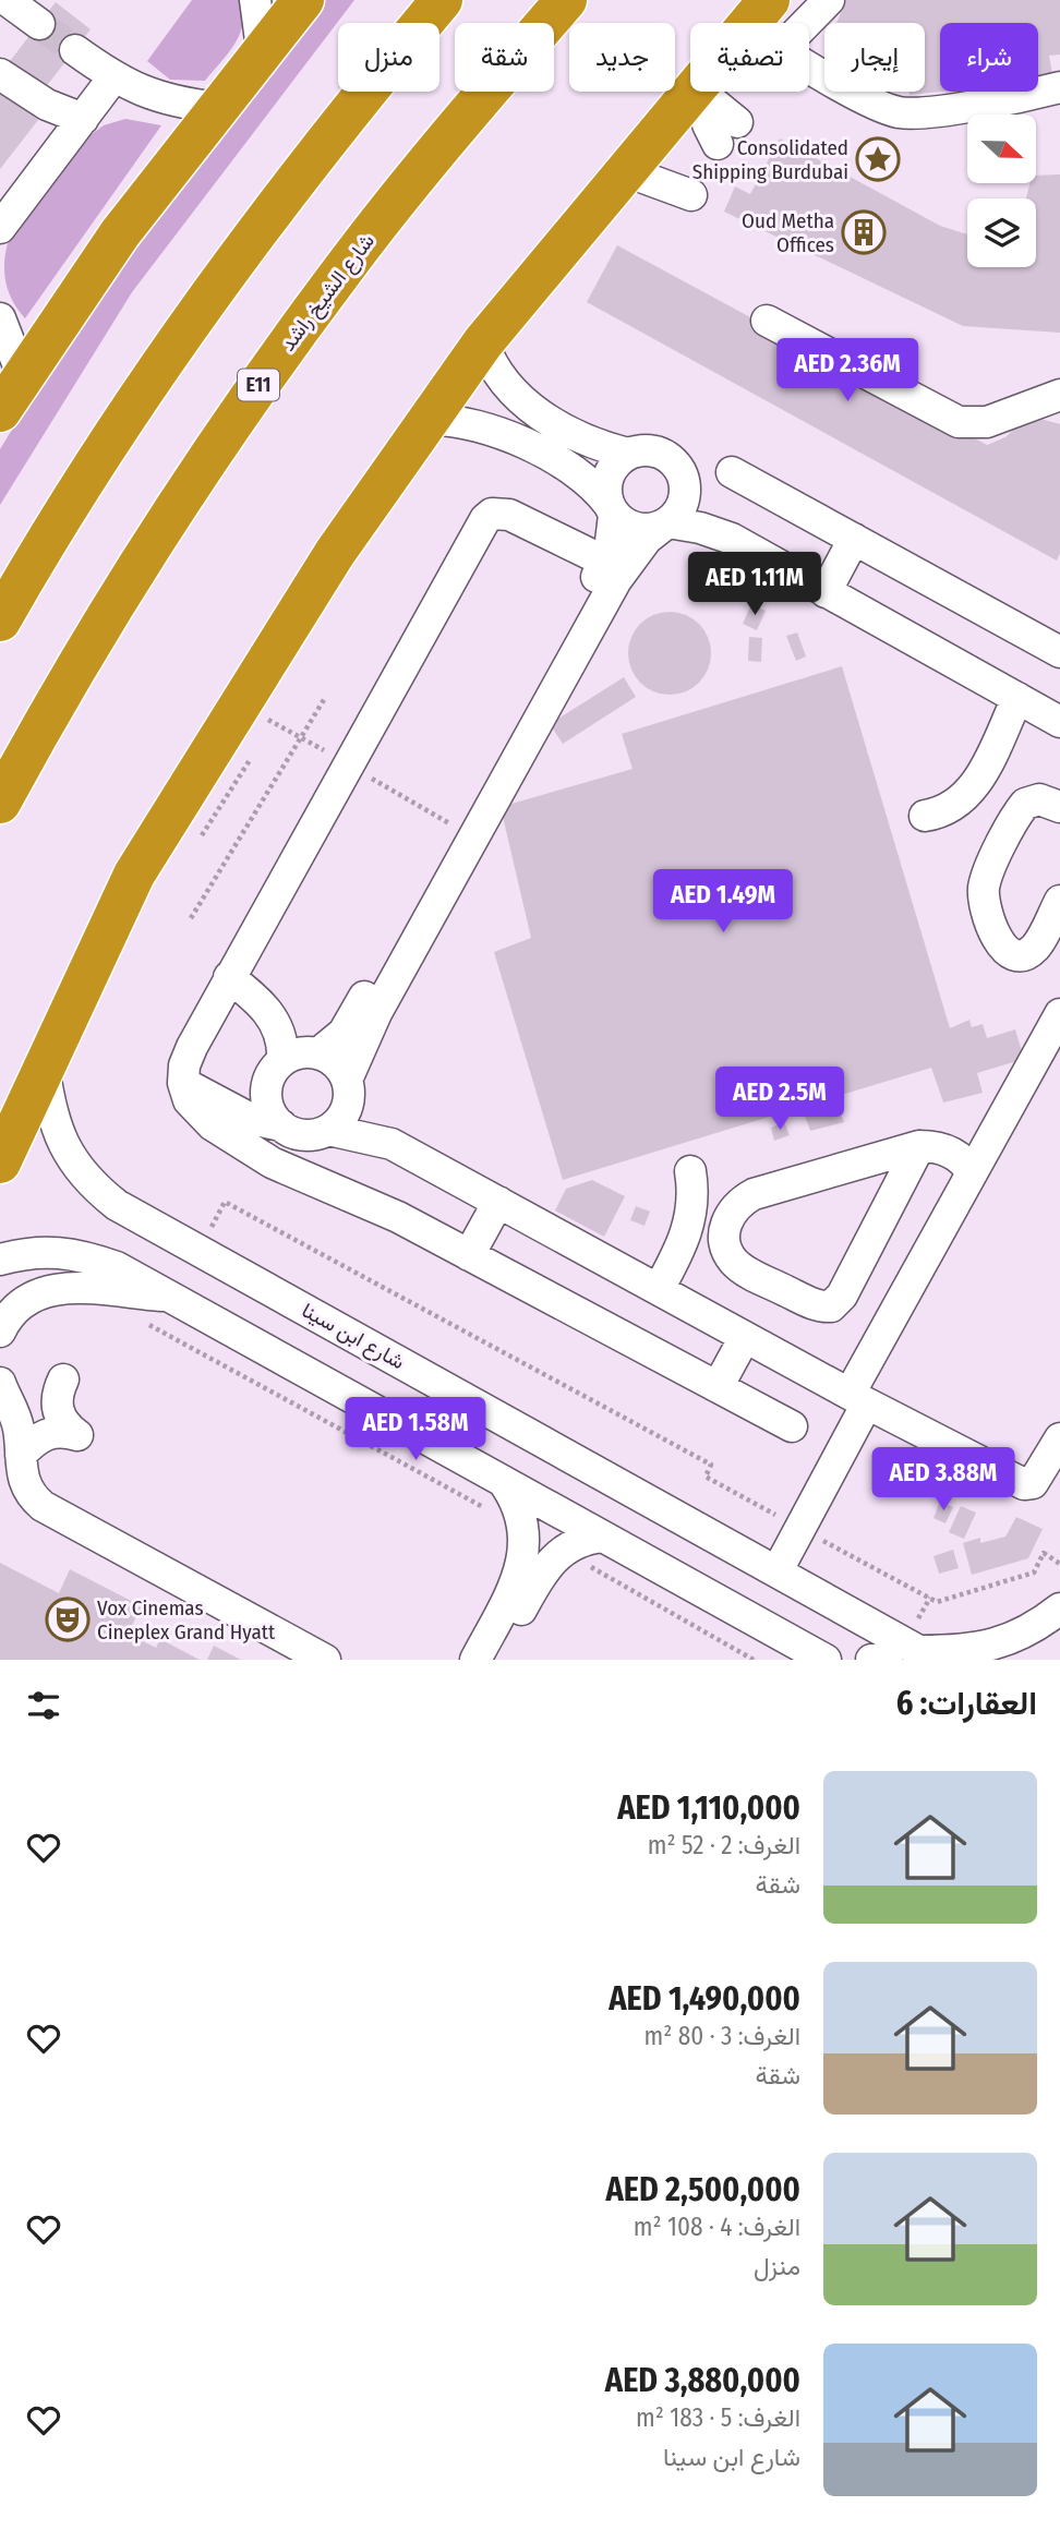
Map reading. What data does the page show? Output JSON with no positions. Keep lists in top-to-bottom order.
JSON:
{
  "streets": {
    "highway": ["شارع الشيخ راشد", "E11"],
    "street": ["شارع ابن سينا"]
  },
  "places": {
    "place": ["Consolidated Shipping Burdubai"],
    "building": ["Oud Metha Offices"],
    "theatre": ["Vox Cinemas Cineplex Grand Hyatt"]
  },
  "north": "right",
  "page": {
    "chip": [
      "شراء",
      "إيجار",
      "تصفية",
      "جديد",
      "شقة",
      "منزل"
    ],
    "price": [
      "AED 2.36M",
      "AED 1.11M",
      "AED 1.49M",
      "AED 2.5M",
      "AED 1.58M",
      "AED 3.88M"
    ],
    "heading": "العقارات: 6",
    "list": [
      {
        "name": "AED 1,110,000",
        "note": "الغرف: 2 · 52 m² · شقة"
      },
      {
        "name": "AED 1,490,000",
        "note": "الغرف: 3 · 80 m² · شقة"
      },
      {
        "name": "AED 2,500,000",
        "note": "الغرف: 4 · 108 m² · منزل"
      },
      {
        "name": "AED 3,880,000",
        "note": "الغرف: 5 · 183 m² · شارع ابن سينا"
      }
    ]
  }
}
